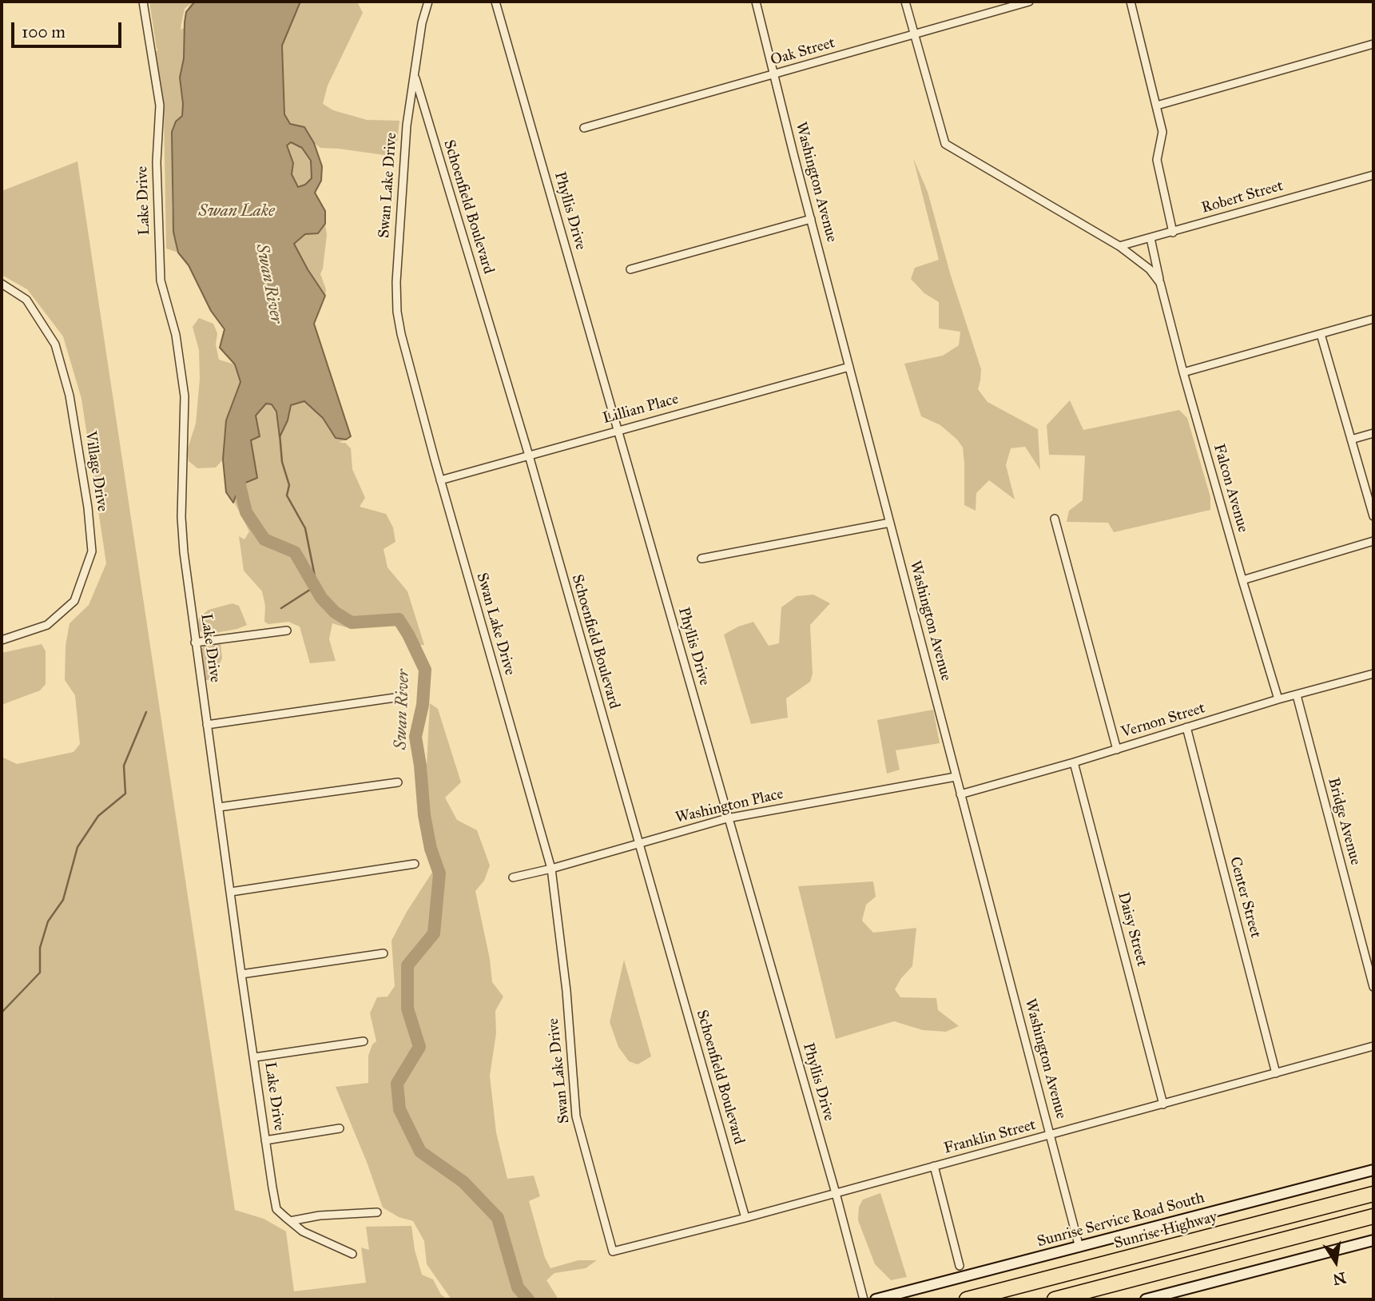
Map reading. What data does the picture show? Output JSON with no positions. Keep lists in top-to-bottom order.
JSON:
{
  "streets": {
    "highway": ["Sunrise Highway"],
    "main road": ["Sunrise Service Road South"],
    "street": [
      "Oak Street",
      "Washington Avenue",
      "Swan Lake Drive",
      "Robert Street",
      "Lake Drive",
      "Schoenfield Boulevard",
      "Phyllis Drive",
      "Lillian Place",
      "Village Drive",
      "Falcon Avenue",
      "Vernon Street",
      "Washington Place",
      "Bridge Avenue",
      "Center Street",
      "Daisy Street",
      "Franklin Street"
    ]
  },
  "crossings": [
    ["Oak Street", "Washington Avenue"],
    ["Oak Street", "Falcon Avenue"],
    ["Washington Avenue", "Lillian Place"],
    ["Washington Avenue", "Vernon Street"],
    ["Washington Avenue", "Washington Place"],
    ["Washington Avenue", "Franklin Street"],
    ["Washington Avenue", "Sunrise Service Road South"],
    ["Swan Lake Drive", "Schoenfield Boulevard"],
    ["Swan Lake Drive", "Lillian Place"],
    ["Swan Lake Drive", "Washington Place"],
    ["Swan Lake Drive", "Franklin Street"],
    ["Robert Street", "Falcon Avenue"],
    ["Schoenfield Boulevard", "Lillian Place"],
    ["Schoenfield Boulevard", "Washington Place"],
    ["Schoenfield Boulevard", "Franklin Street"],
    ["Phyllis Drive", "Lillian Place"],
    ["Phyllis Drive", "Washington Place"],
    ["Phyllis Drive", "Franklin Street"],
    ["Falcon Avenue", "Vernon Street"],
    ["Vernon Street", "Bridge Avenue"],
    ["Vernon Street", "Center Street"],
    ["Vernon Street", "Daisy Street"],
    ["Center Street", "Franklin Street"],
    ["Daisy Street", "Franklin Street"]
  ],
  "water": ["Swan Lake", "Swan River"],
  "scale_bar": "100 m",
  "north": "bottom"
}
